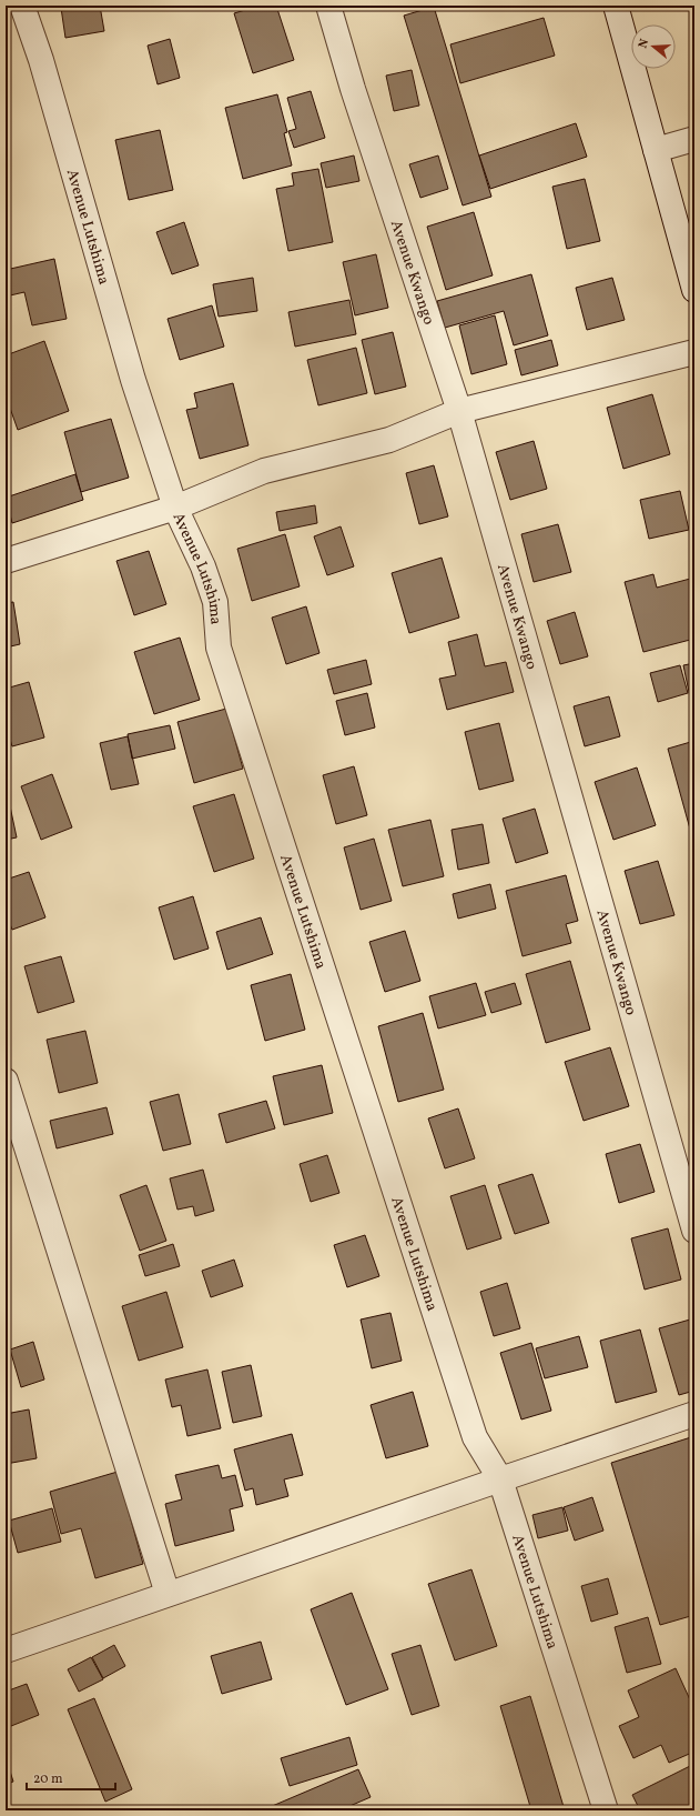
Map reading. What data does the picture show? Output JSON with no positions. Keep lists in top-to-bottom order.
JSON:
{
  "streets": {
    "street": ["Avenue Lutshima", "Avenue Kwango"]
  },
  "scale_bar": "20 m",
  "north": "left"
}
